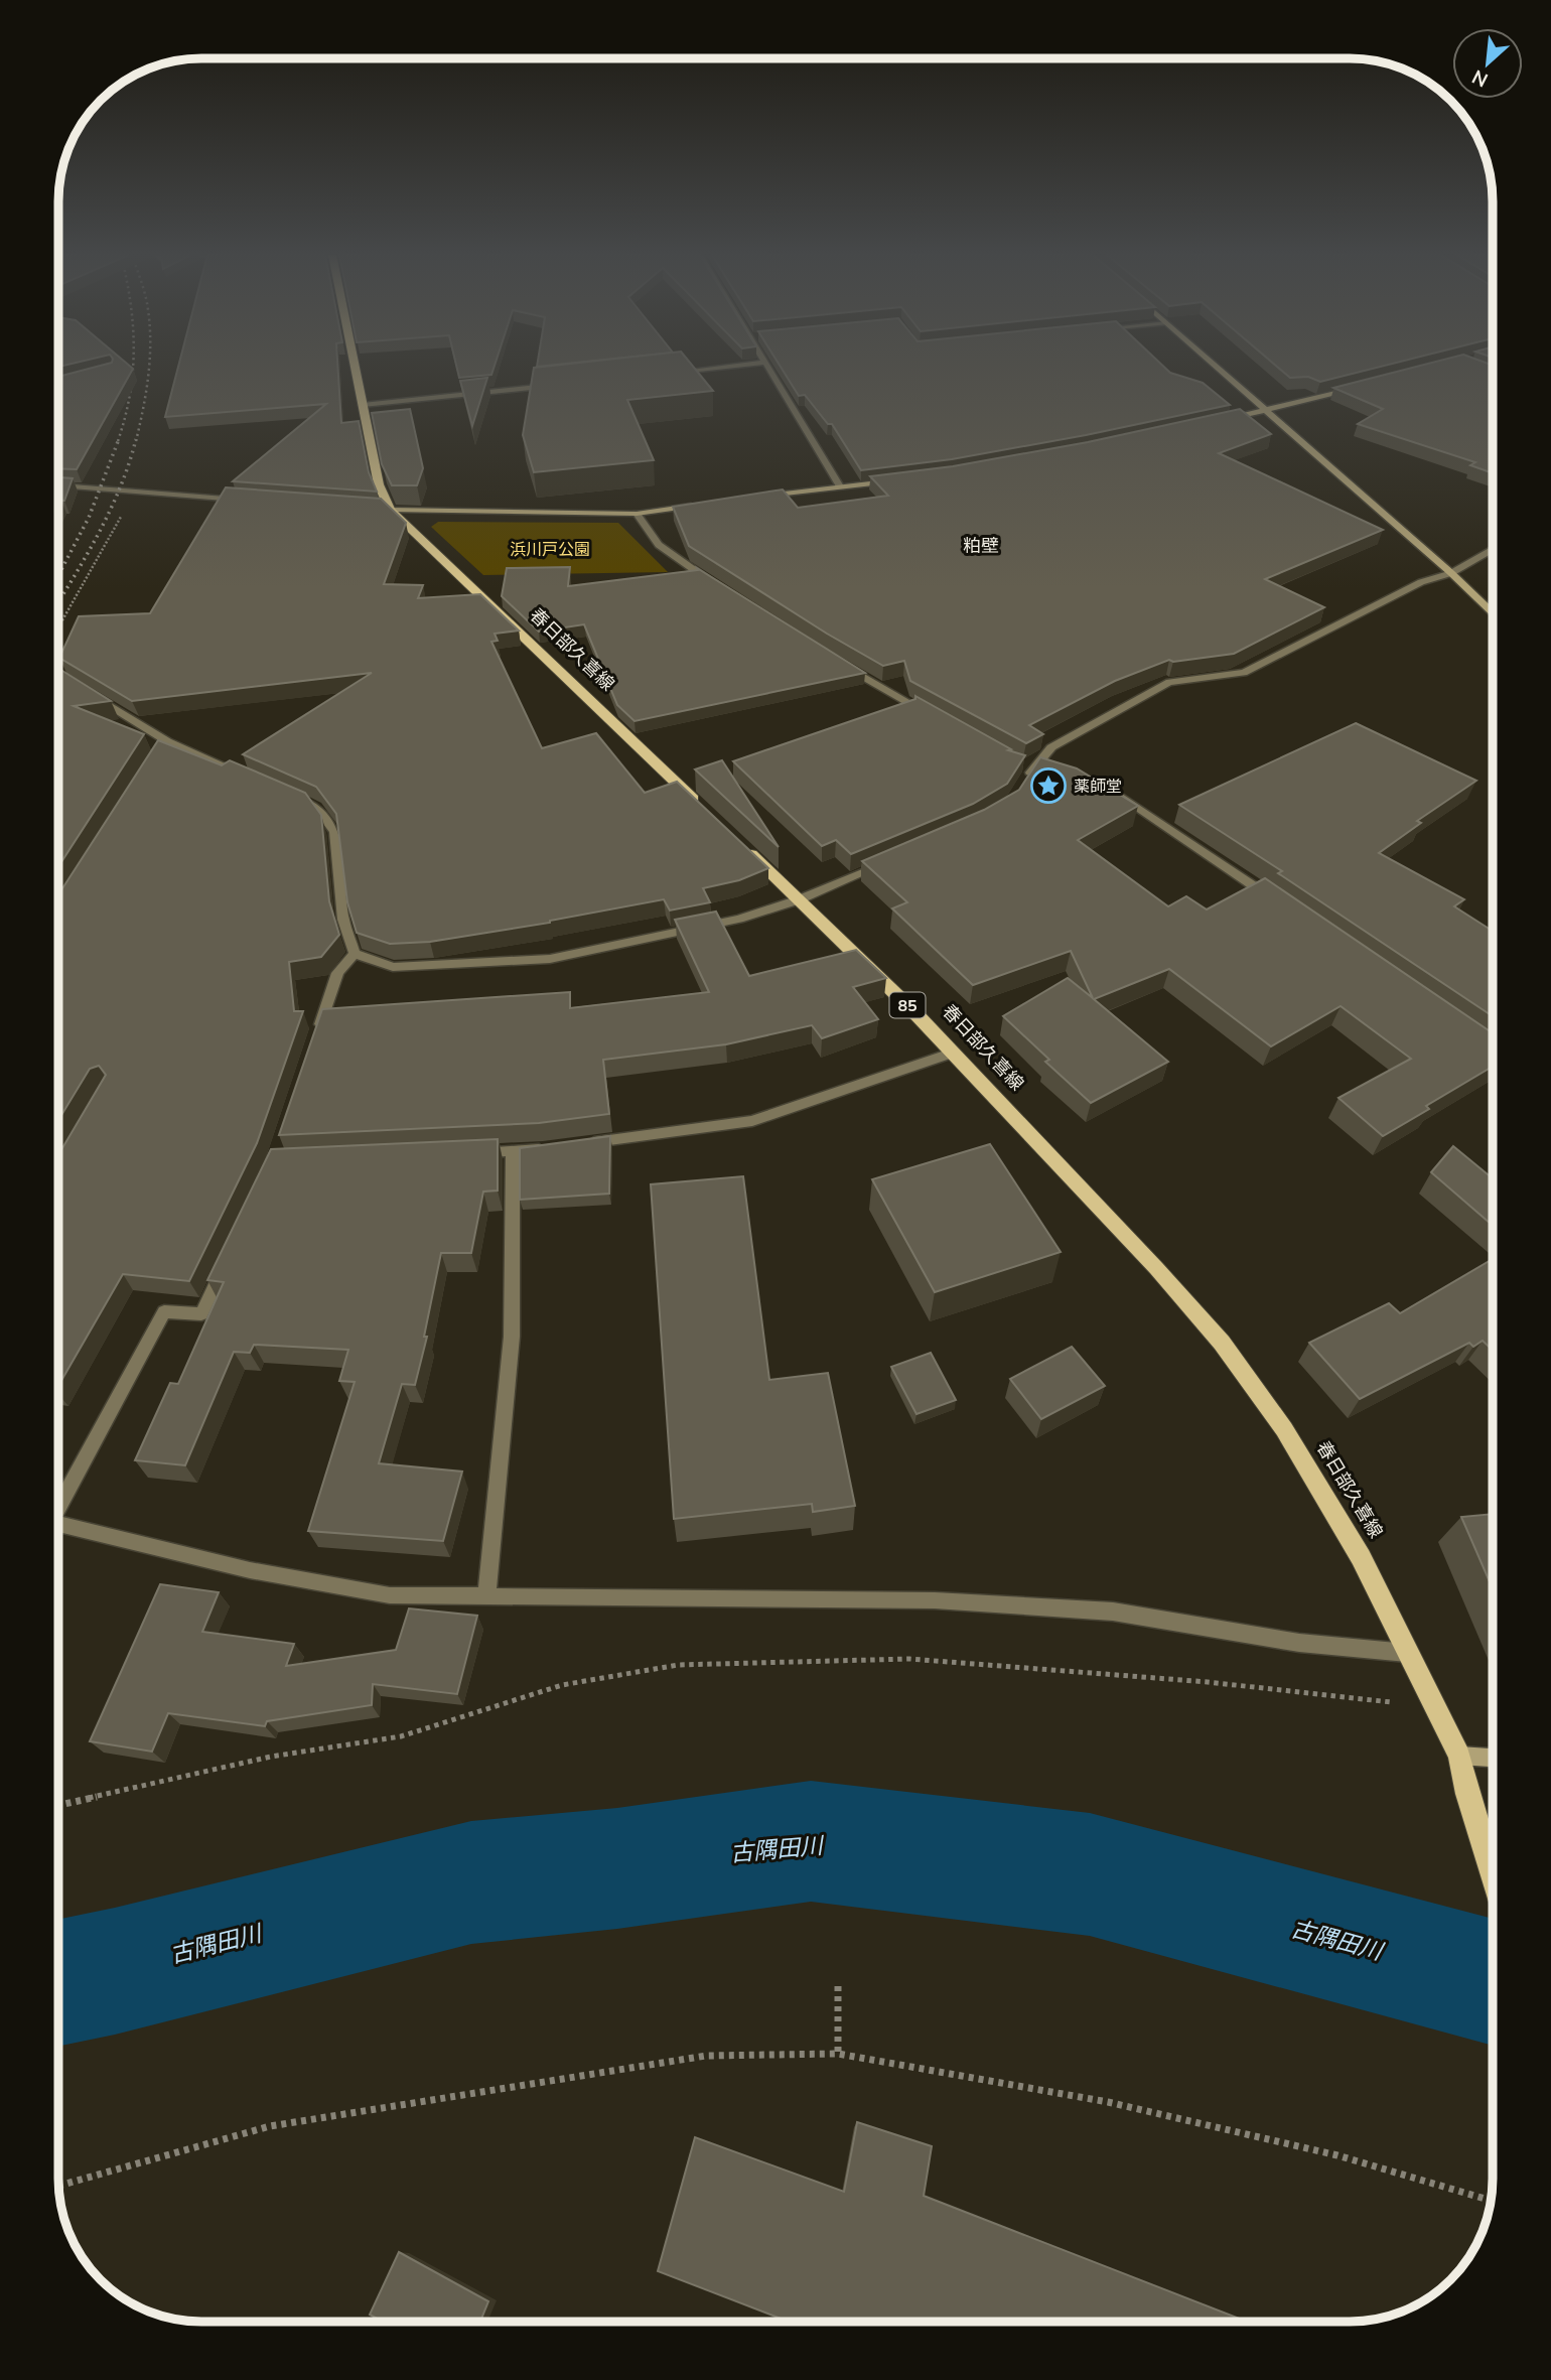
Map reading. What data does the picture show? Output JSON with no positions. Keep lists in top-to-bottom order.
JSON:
{
  "streets": {
    "main road": ["春日部久喜線", "85"]
  },
  "districts": ["粕壁"],
  "water": ["古隅田川"],
  "parks": ["浜川戸公園"],
  "places": {
    "place": ["薬師堂"]
  },
  "north": "bottom left"
}
